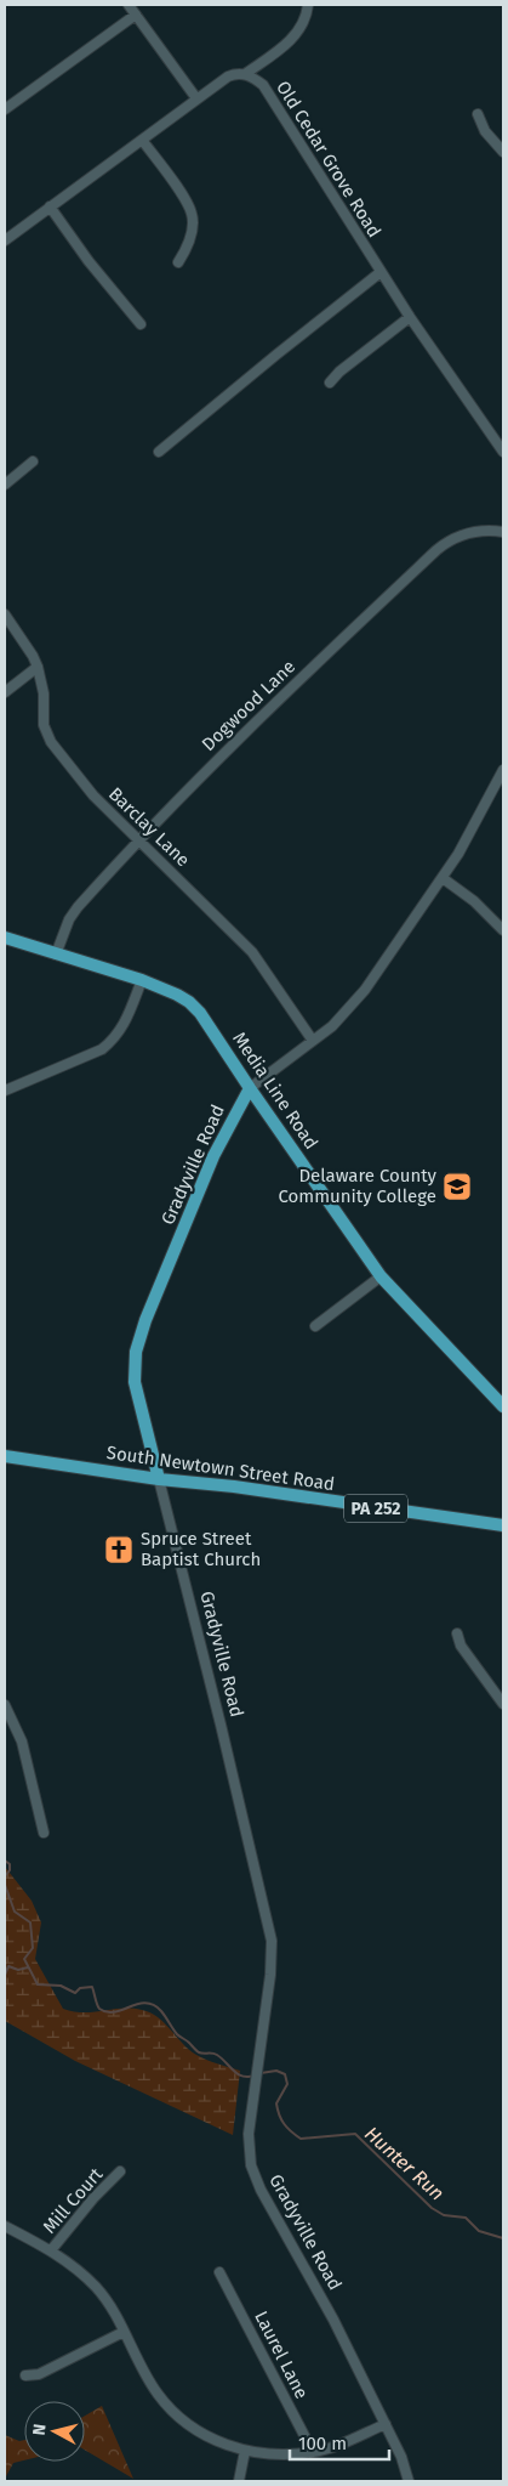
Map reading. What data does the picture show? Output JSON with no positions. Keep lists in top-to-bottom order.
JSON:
{
  "streets": {
    "main road": [
      "Media Line Road",
      "Gradyville Road",
      "South Newtown Street Road",
      "PA 252"
    ],
    "street": [
      "Old Cedar Grove Road",
      "Dogwood Lane",
      "Barclay Lane",
      "Mill Court",
      "Laurel Lane"
    ]
  },
  "crossings": [
    ["Dogwood Lane", "Barclay Lane"],
    ["Dogwood Lane", "Media Line Road"],
    ["Barclay Lane", "Gradyville Road"],
    ["Media Line Road", "Gradyville Road"],
    ["Gradyville Road", "South Newtown Street Road"]
  ],
  "water": ["Hunter Run"],
  "places": {
    "school or university": ["Delaware County Community College"],
    "church": ["Spruce Street Baptist Church"]
  },
  "scale_bar": "100 m",
  "north": "left"
}
